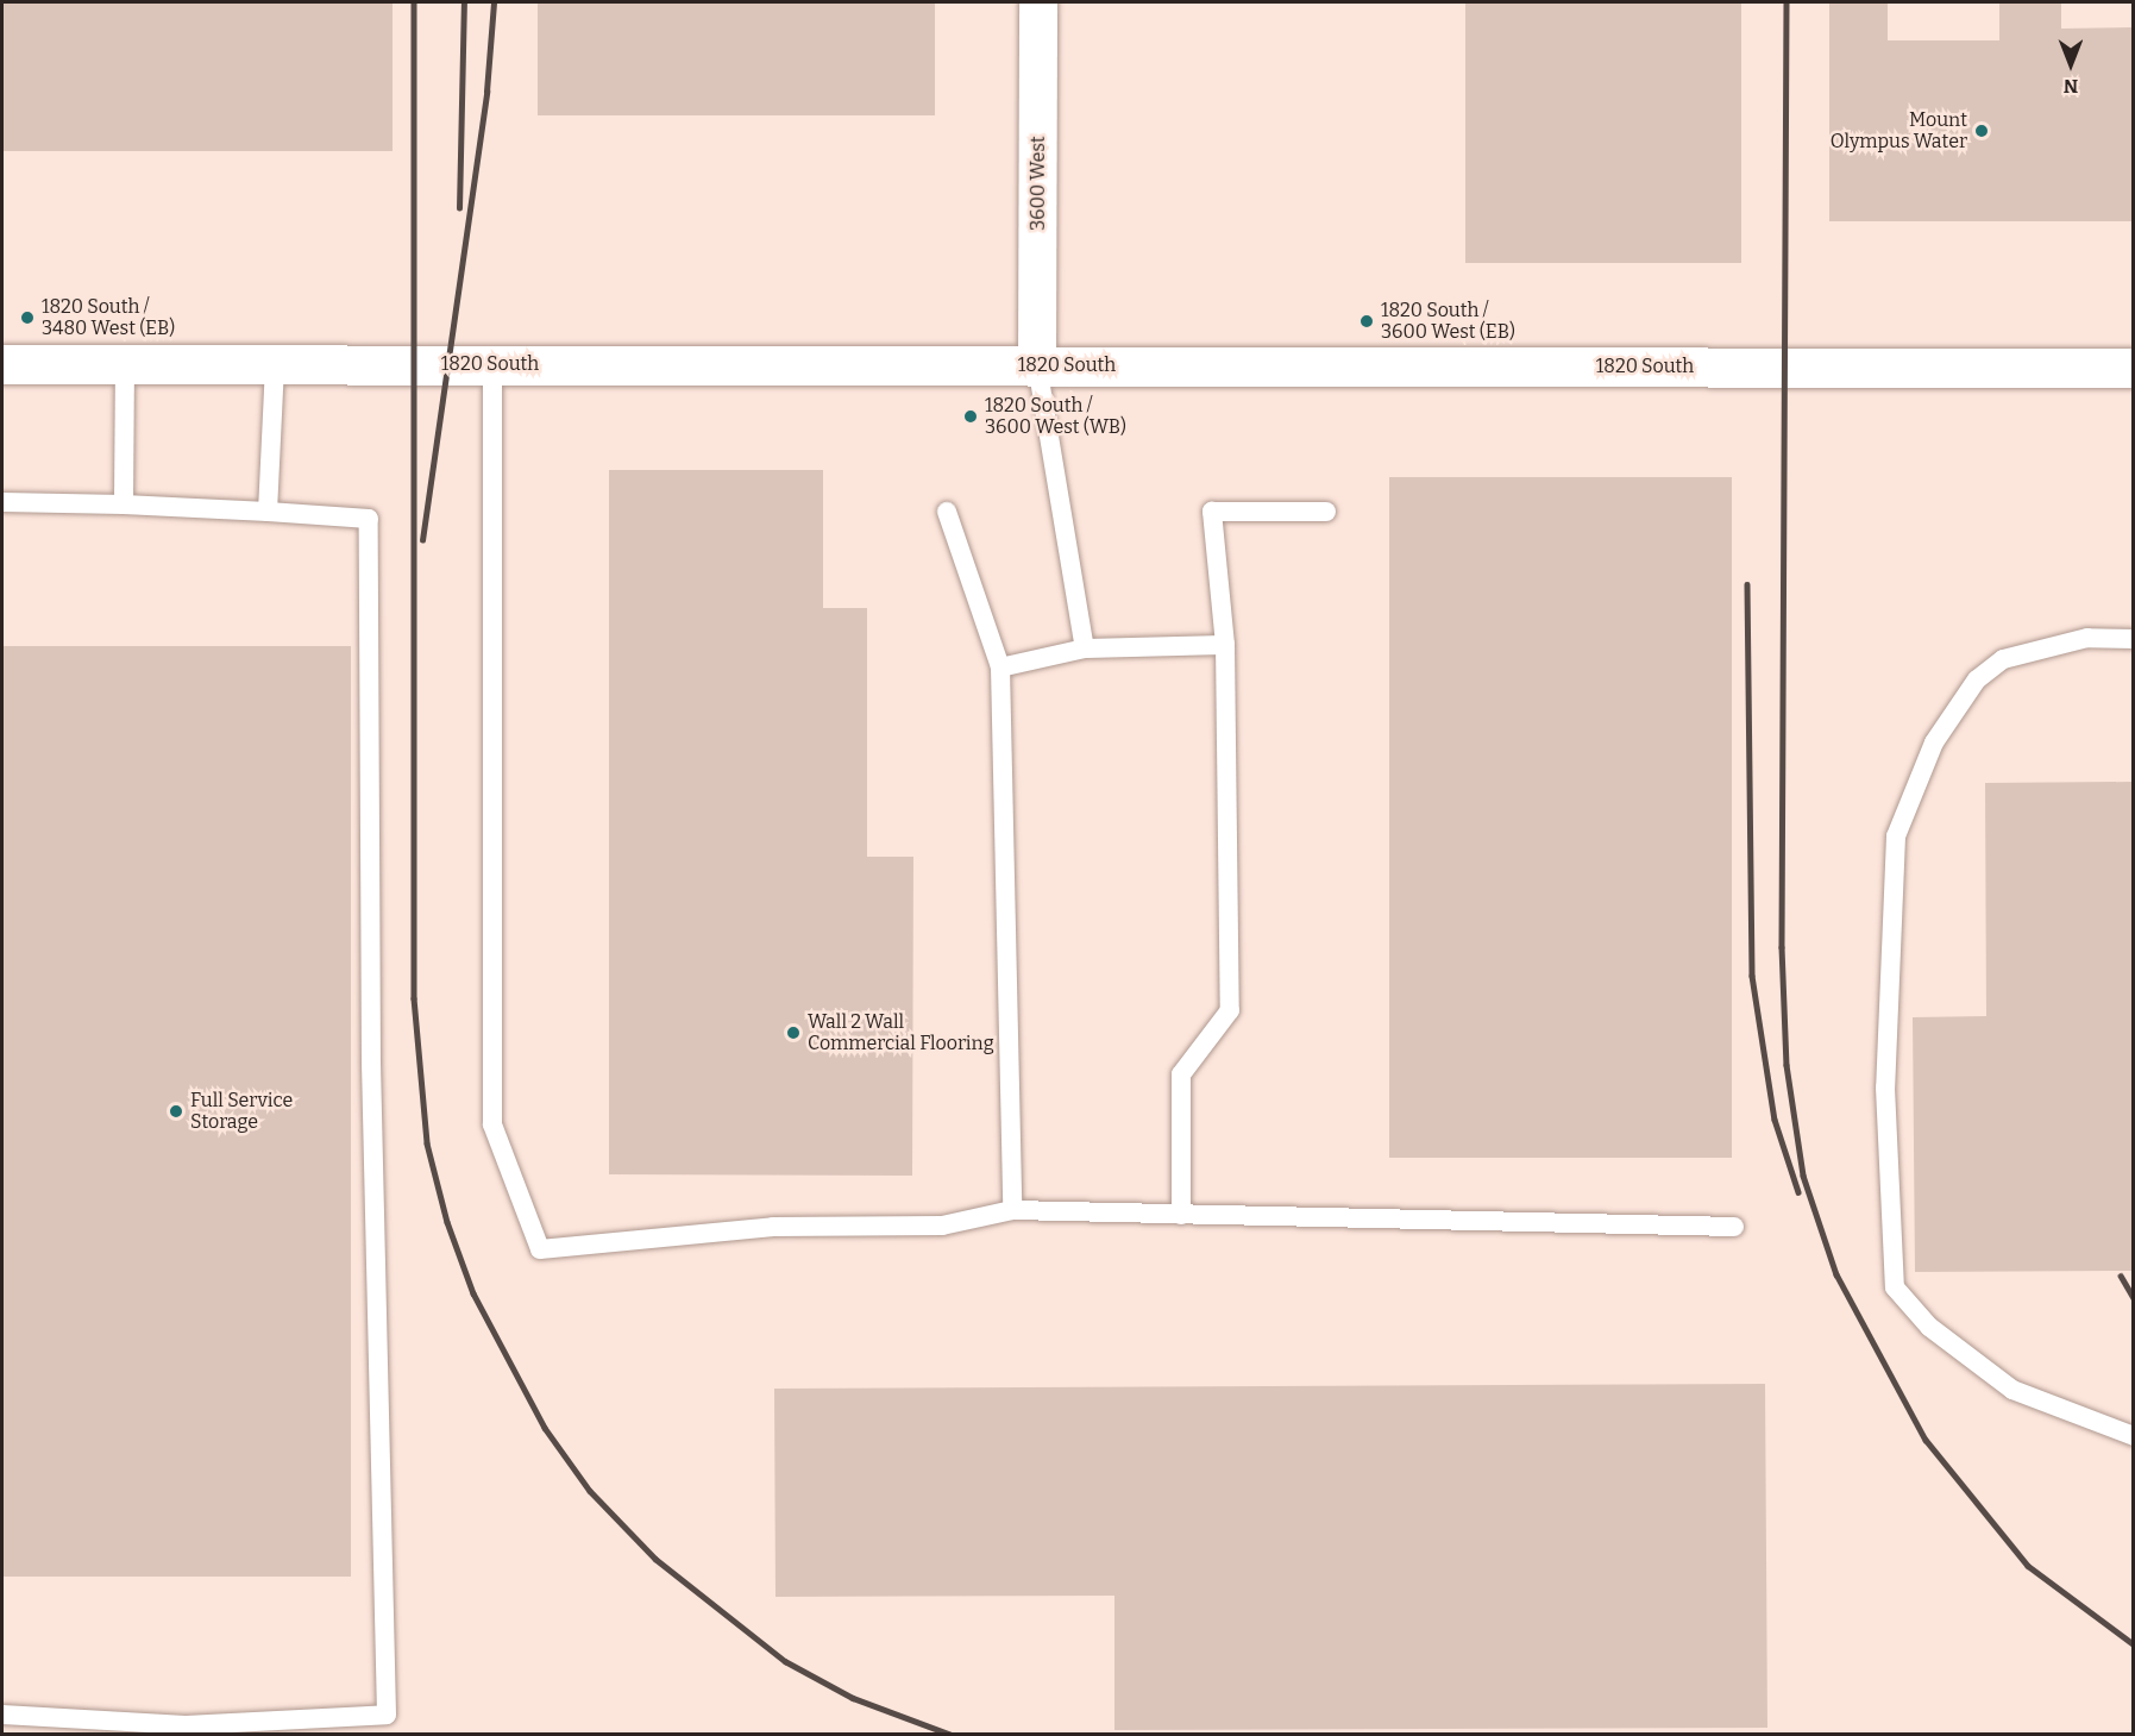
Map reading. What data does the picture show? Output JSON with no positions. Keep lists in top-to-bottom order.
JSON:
{
  "streets": {
    "street": ["3600 West", "1820 South"]
  },
  "crossings": [
    ["3600 West", "1820 South"]
  ],
  "places": [
    "Mount Olympus Water",
    "1820 South / 3480 West (EB)",
    "1820 South / 3600 West (EB)",
    "1820 South / 3600 West (WB)",
    "Wall 2 Wall Commercial Flooring",
    "Full Service Storage"
  ],
  "north": "bottom"
}
